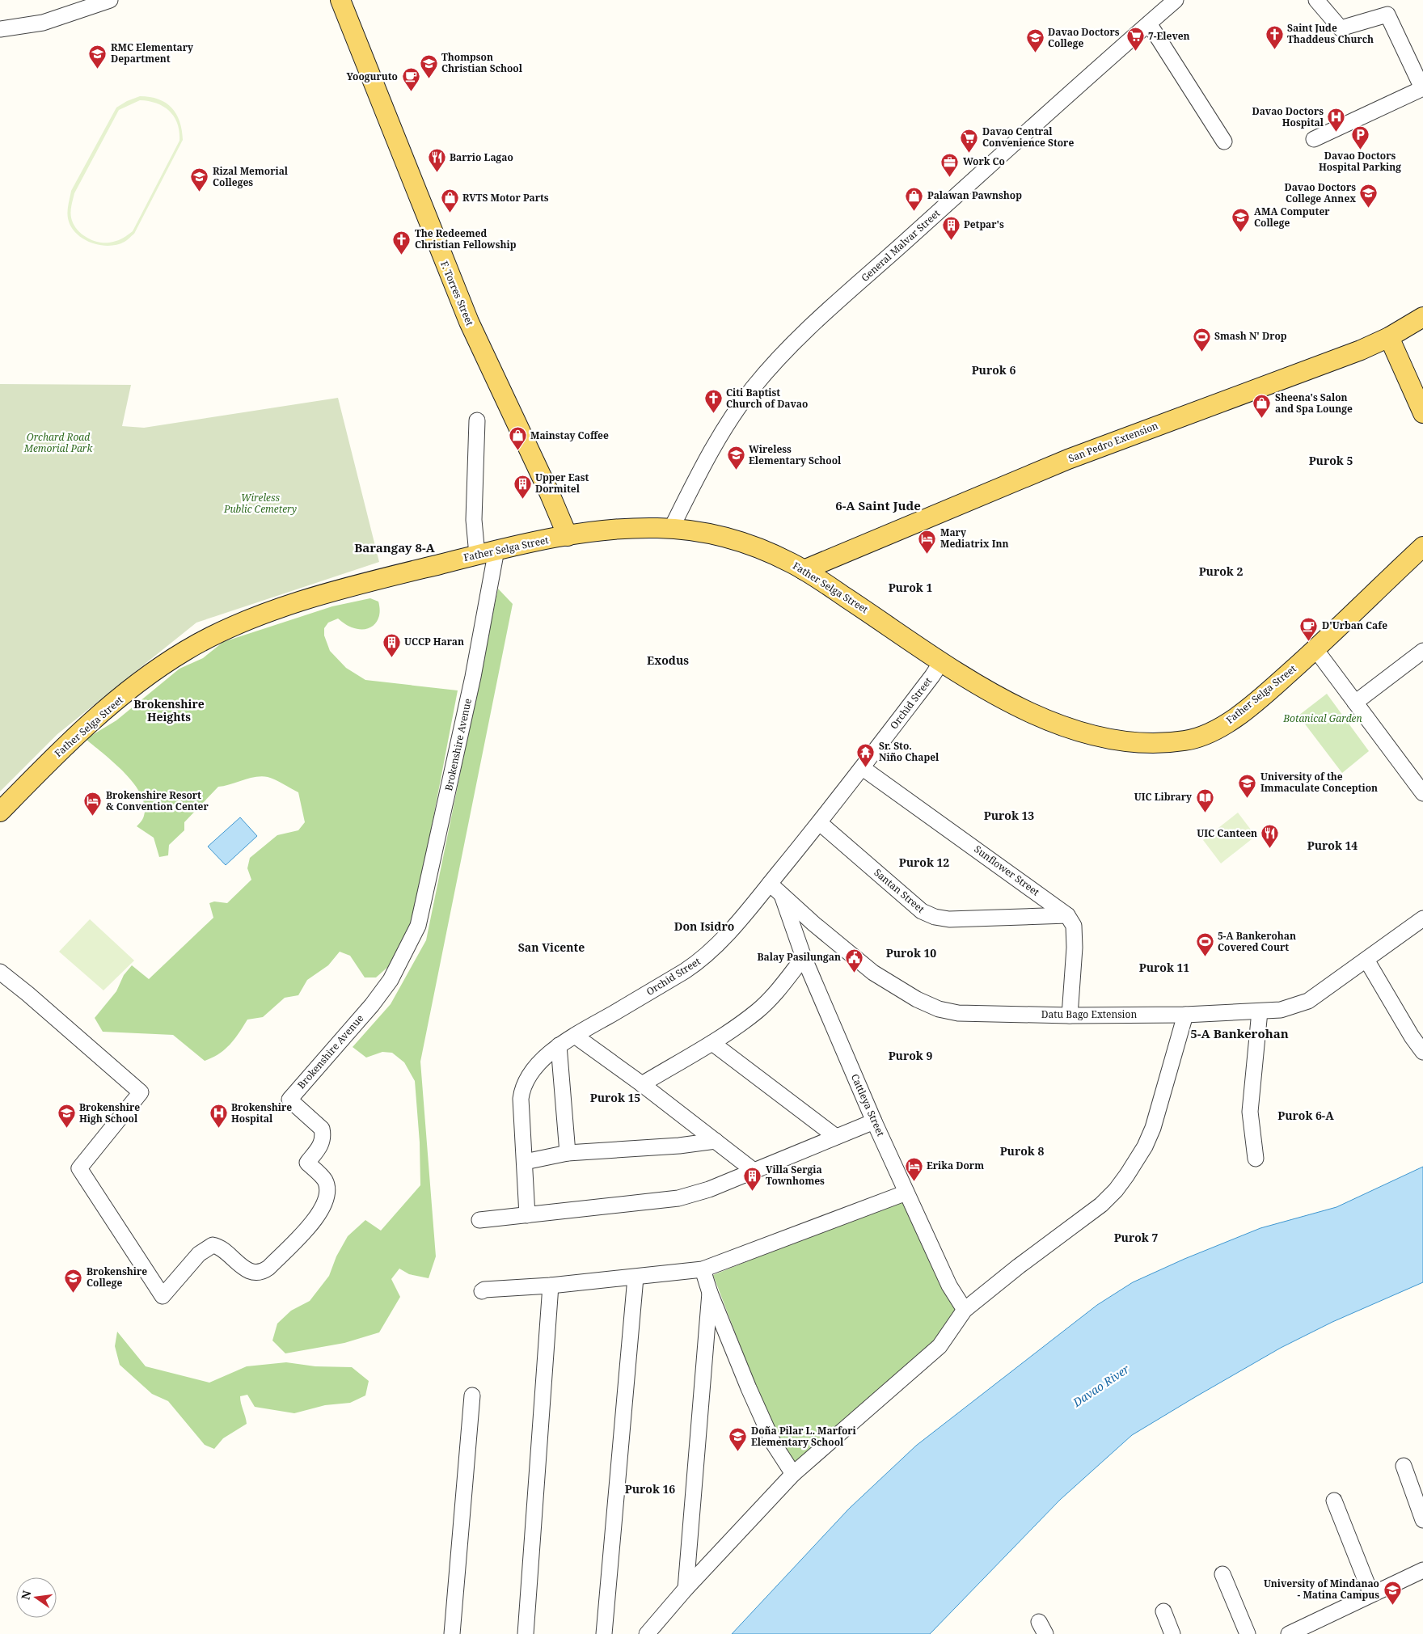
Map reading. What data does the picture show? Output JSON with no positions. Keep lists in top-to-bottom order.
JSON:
{
  "streets": {
    "main road": ["F. Torres Street", "San Pedro Extension", "Father Selga Street"],
    "street": [
      "General Malvar Street",
      "Orchid Street",
      "Brokenshire Avenue",
      "Sunflower Street",
      "Santan Street",
      "Datu Bago Extension",
      "Cattleya Street"
    ]
  },
  "crossings": [
    ["General Malvar Street", "Father Selga Street"],
    ["F. Torres Street", "Father Selga Street"],
    ["San Pedro Extension", "Father Selga Street"],
    ["Father Selga Street", "Orchid Street"],
    ["Father Selga Street", "Brokenshire Avenue"],
    ["Orchid Street", "Sunflower Street"],
    ["Orchid Street", "Santan Street"],
    ["Orchid Street", "Datu Bago Extension"],
    ["Sunflower Street", "Santan Street"],
    ["Datu Bago Extension", "Cattleya Street"]
  ],
  "districts": [
    "Purok 6",
    "Purok 5",
    "6-A Saint Jude",
    "Barangay 8-A",
    "Purok 2",
    "Purok 1",
    "Exodus",
    "Brokenshire Heights",
    "Purok 13",
    "Purok 14",
    "Purok 12",
    "Don Isidro",
    "San Vicente",
    "Purok 10",
    "Purok 11",
    "5-A Bankerohan",
    "Purok 9",
    "Purok 15",
    "Purok 6-A",
    "Purok 8",
    "Purok 7",
    "Purok 16"
  ],
  "water": ["Davao River"],
  "parks": ["Orchard Road Memorial Park", "Wireless Public Cemetery", "Botanical Garden"],
  "places": {
    "church": ["Saint Jude Thaddeus Church", "The Redeemed Christian Fellowship", "Citi Baptist Church of Davao"],
    "supermarket": ["7-Eleven", "Davao Central Convenience Store"],
    "school or university": [
      "Davao Doctors College",
      "RMC Elementary Department",
      "Thompson Christian School",
      "Rizal Memorial Colleges",
      "Davao Doctors College Annex",
      "AMA Computer College",
      "Wireless Elementary School",
      "University of the Immaculate Conception",
      "Brokenshire High School",
      "Brokenshire College",
      "Doña Pilar L. Marfori Elementary School",
      "University of Mindanao - Matina Campus"
    ],
    "cafe": ["Yooguruto", "D'Urban Cafe"],
    "hospital": ["Davao Doctors Hospital", "Brokenshire Hospital"],
    "parking": ["Davao Doctors Hospital Parking"],
    "restaurant": ["Barrio Lagao", "UIC Canteen"],
    "office": ["Work Co"],
    "shop": [
      "Palawan Pawnshop",
      "RVTS Motor Parts",
      "Sheena's Salon and Spa Lounge",
      "Mainstay Coffee"
    ],
    "building": [
      "Petpar's",
      "Upper East Dormitel",
      "UCCP Haran",
      "Villa Sergia Townhomes"
    ],
    "sports": ["Smash N' Drop", "5-A Bankerohan Covered Court"],
    "hotel": ["Mary Mediatrix Inn", "Brokenshire Resort & Convention Center", "Erika Dorm"],
    "temple": ["Sr. Sto. Niño Chapel"],
    "library": ["UIC Library"],
    "public building": ["Balay Pasilungan"]
  },
  "north": "left"
}
